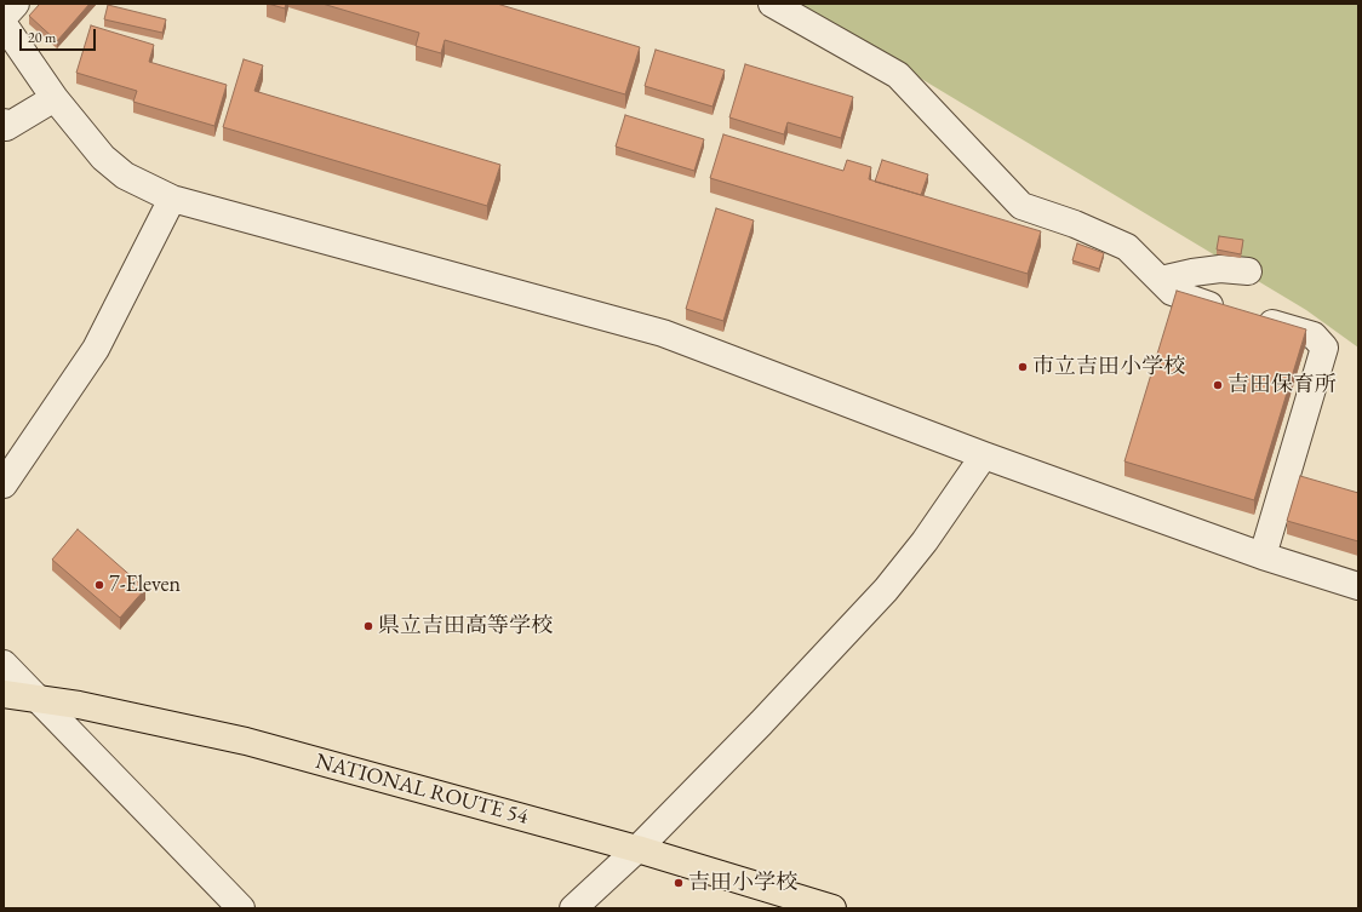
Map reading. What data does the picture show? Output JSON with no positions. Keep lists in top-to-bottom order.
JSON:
{
  "streets": {
    "highway": ["NATIONAL ROUTE 54"]
  },
  "places": [
    "市立吉田小学校",
    "吉田保育所",
    "7-Eleven",
    "県立吉田高等学校",
    "吉田小学校"
  ],
  "scale_bar": "20 m"
}
